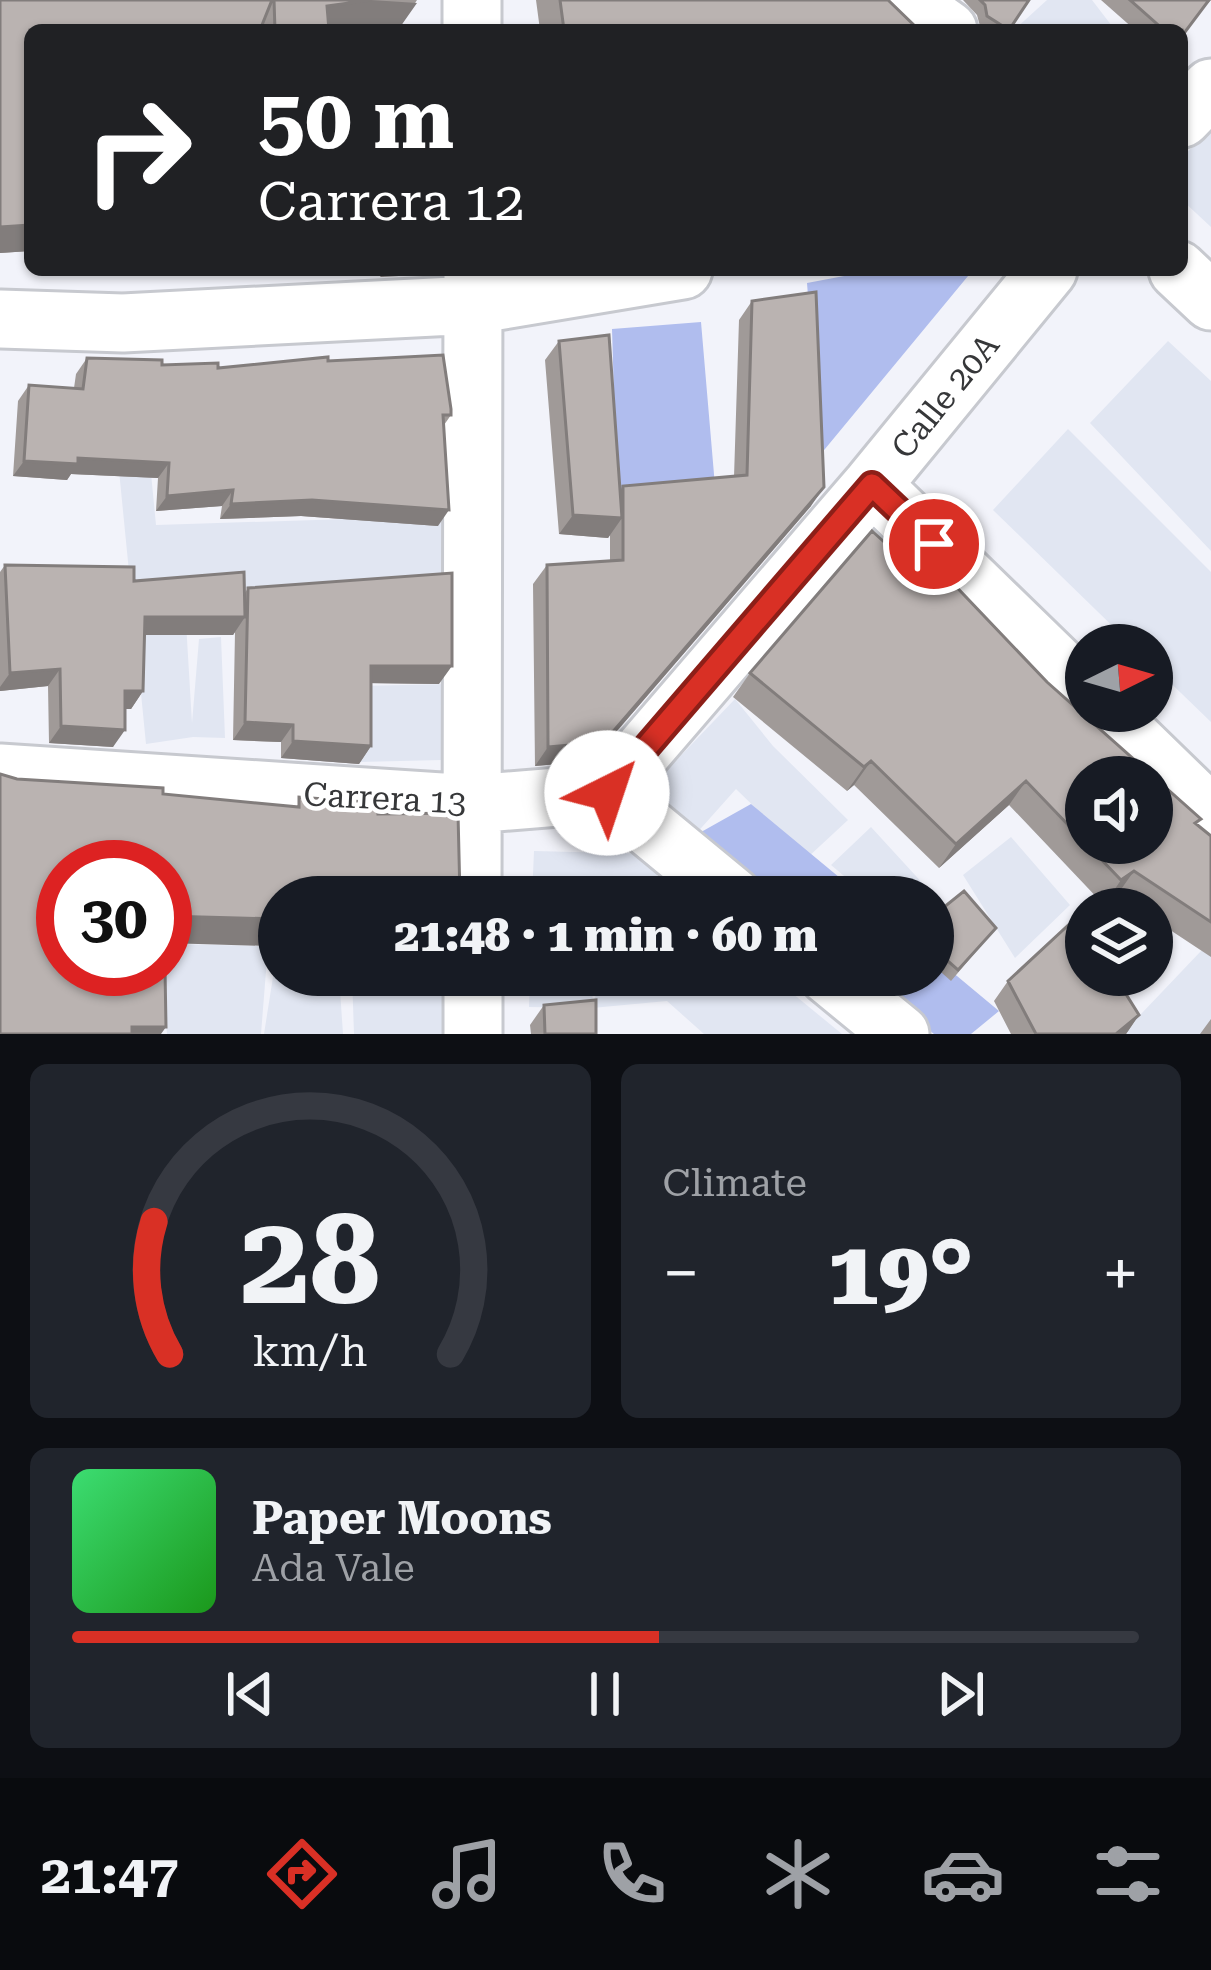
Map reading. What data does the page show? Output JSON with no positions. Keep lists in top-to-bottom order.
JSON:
{
  "streets": {
    "street": ["Calle 20A", "Carrera 13"]
  },
  "crossings": [
    ["Calle 20A", "Carrera 13"]
  ],
  "north": "right",
  "page": {
    "turn": ["50 m", "Carrera 12"],
    "limit": "30",
    "trip": "21:48 · 1 min · 60 m",
    "tile": "Climate",
    "heat": ["−", "19°", "+"],
    "song": ["Paper Moons", "Ada Vale"],
    "tabs": "21:47",
    "gauge": ["28", "km/h"]
  }
}
